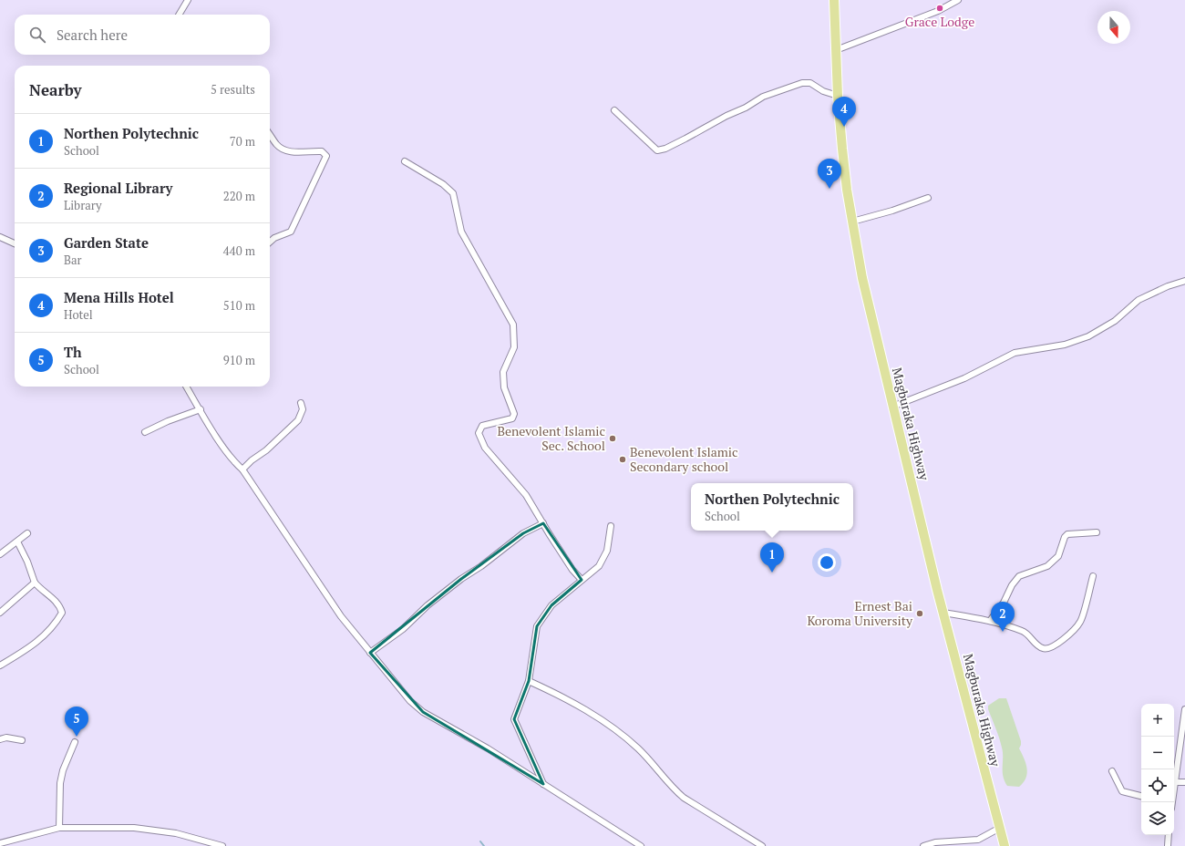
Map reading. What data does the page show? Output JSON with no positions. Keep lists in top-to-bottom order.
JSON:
{
  "streets": {
    "main road": ["Magburaka Highway"]
  },
  "places": [
    "Grace Lodge",
    "Benevolent Islamic Sec. School",
    "Benevolent Islamic Secondary school",
    "Ernest Bai Koroma University"
  ],
  "north": "bottom",
  "page": {
    "search": "Search here",
    "heading": ["Nearby", "5 results"],
    "pins": [
      "4",
      "3",
      "1",
      "2",
      "5"
    ],
    "list": [
      {
        "mark": "1",
        "name": "Northen Polytechnic",
        "note": "School",
        "value": "70 m"
      },
      {
        "mark": "2",
        "name": "Regional Library",
        "note": "Library",
        "value": "220 m"
      },
      {
        "mark": "3",
        "name": "Garden State",
        "note": "Bar",
        "value": "440 m"
      },
      {
        "mark": "4",
        "name": "Mena Hills Hotel",
        "note": "Hotel",
        "value": "510 m"
      },
      {
        "mark": "5",
        "name": "Th",
        "note": "School",
        "value": "910 m"
      }
    ],
    "popup": ["Northen Polytechnic", "School"],
    "map_buttons": ["+", "−"]
  }
}
